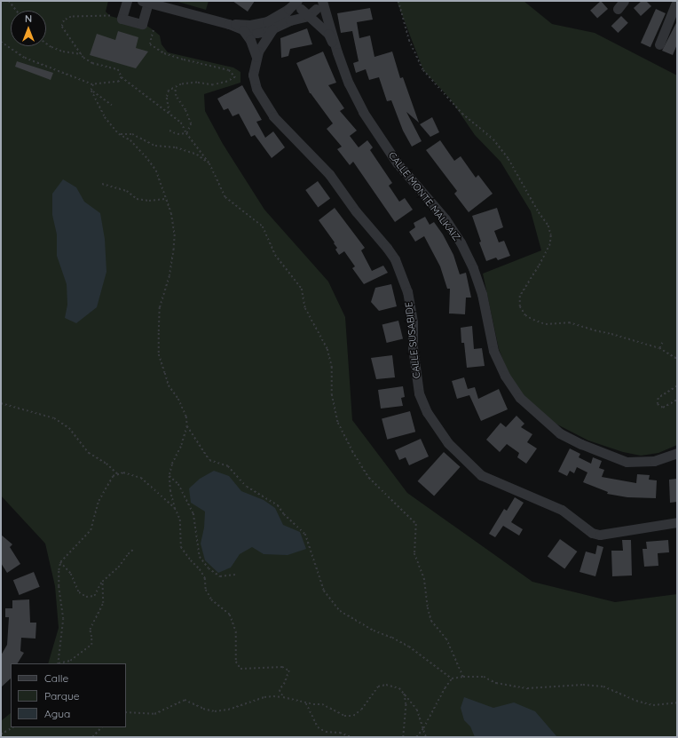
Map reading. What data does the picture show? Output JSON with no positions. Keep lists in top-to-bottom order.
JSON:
{
  "streets": {
    "street": ["CALLE MONTE MALKAIZ", "CALLE SUSABIDE"]
  },
  "legend": ["Calle", "Parque", "Agua"],
  "north": "top"
}
